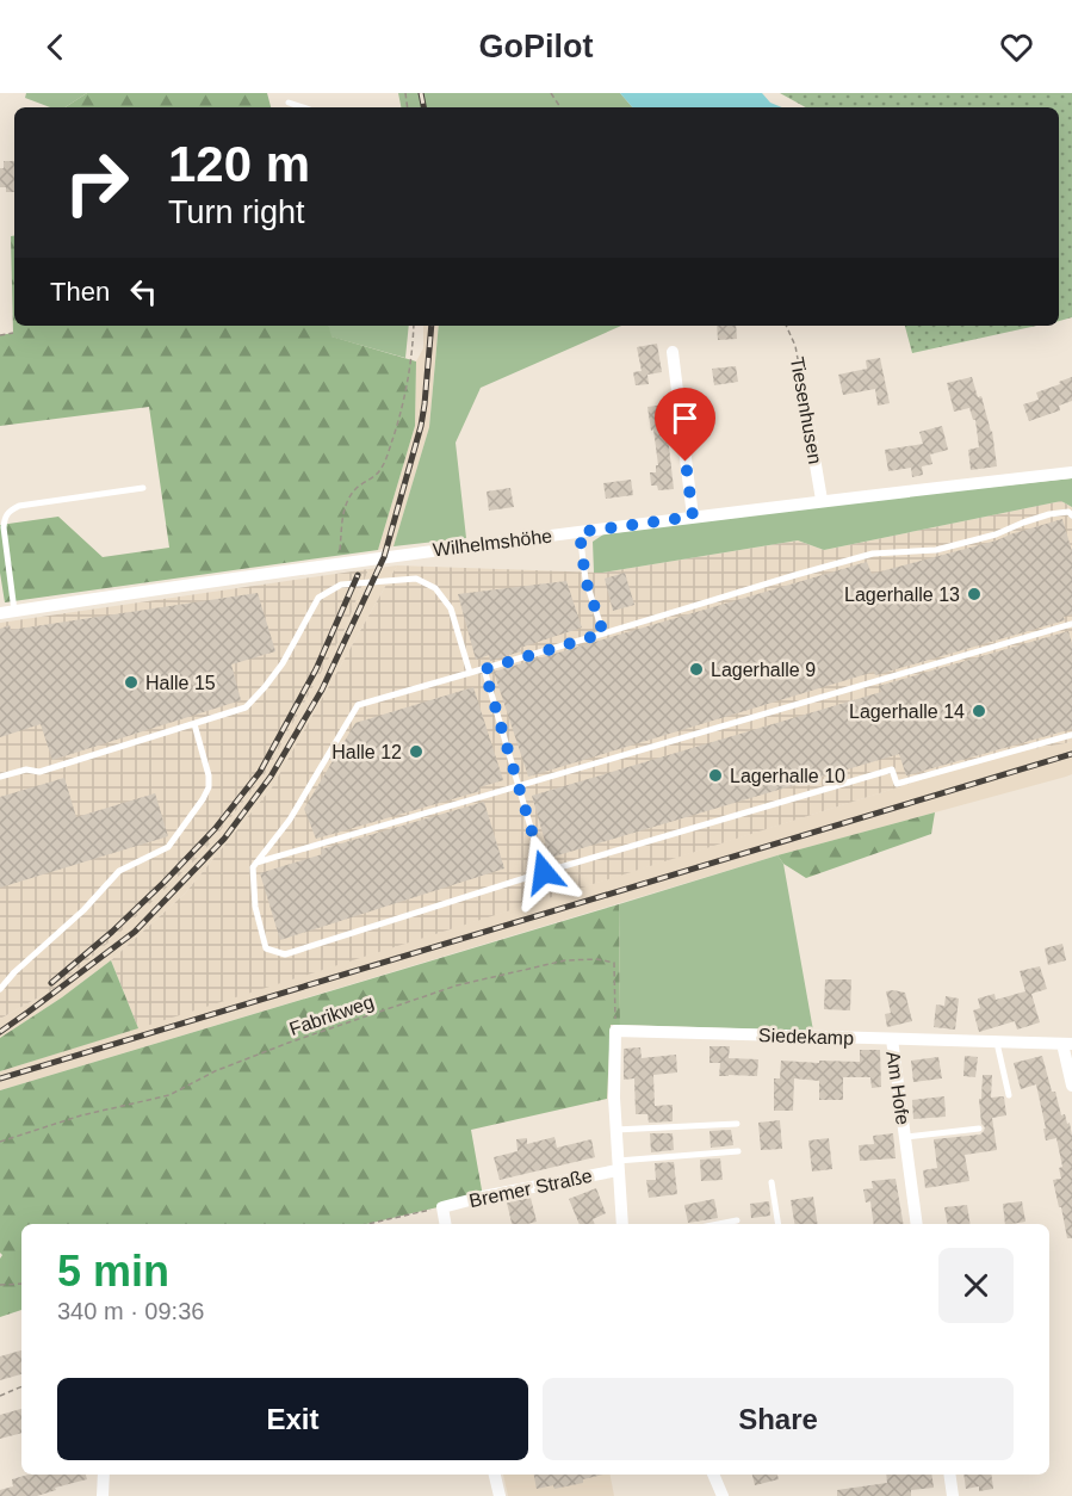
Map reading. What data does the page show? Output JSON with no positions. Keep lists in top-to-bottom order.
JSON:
{
  "streets": {
    "street": [
      "Tiesenhusen",
      "Wilhelmshöhe",
      "Siedekamp",
      "Am Hofe",
      "Bremer Straße"
    ],
    "path": ["Fabrikweg"]
  },
  "crossings": [
    ["Tiesenhusen", "Wilhelmshöhe"],
    ["Fabrikweg", "Siedekamp"],
    ["Siedekamp", "Am Hofe"]
  ],
  "places": [
    "Lagerhalle 13",
    "Lagerhalle 9",
    "Halle 15",
    "Lagerhalle 14",
    "Halle 12",
    "Lagerhalle 10"
  ],
  "page": {
    "header": "GoPilot",
    "turn": ["120 m", "Turn right"],
    "then": "Then",
    "heading": ["5 min", "340 m · 09:36"],
    "buttons": ["Exit", "Share"]
  }
}
